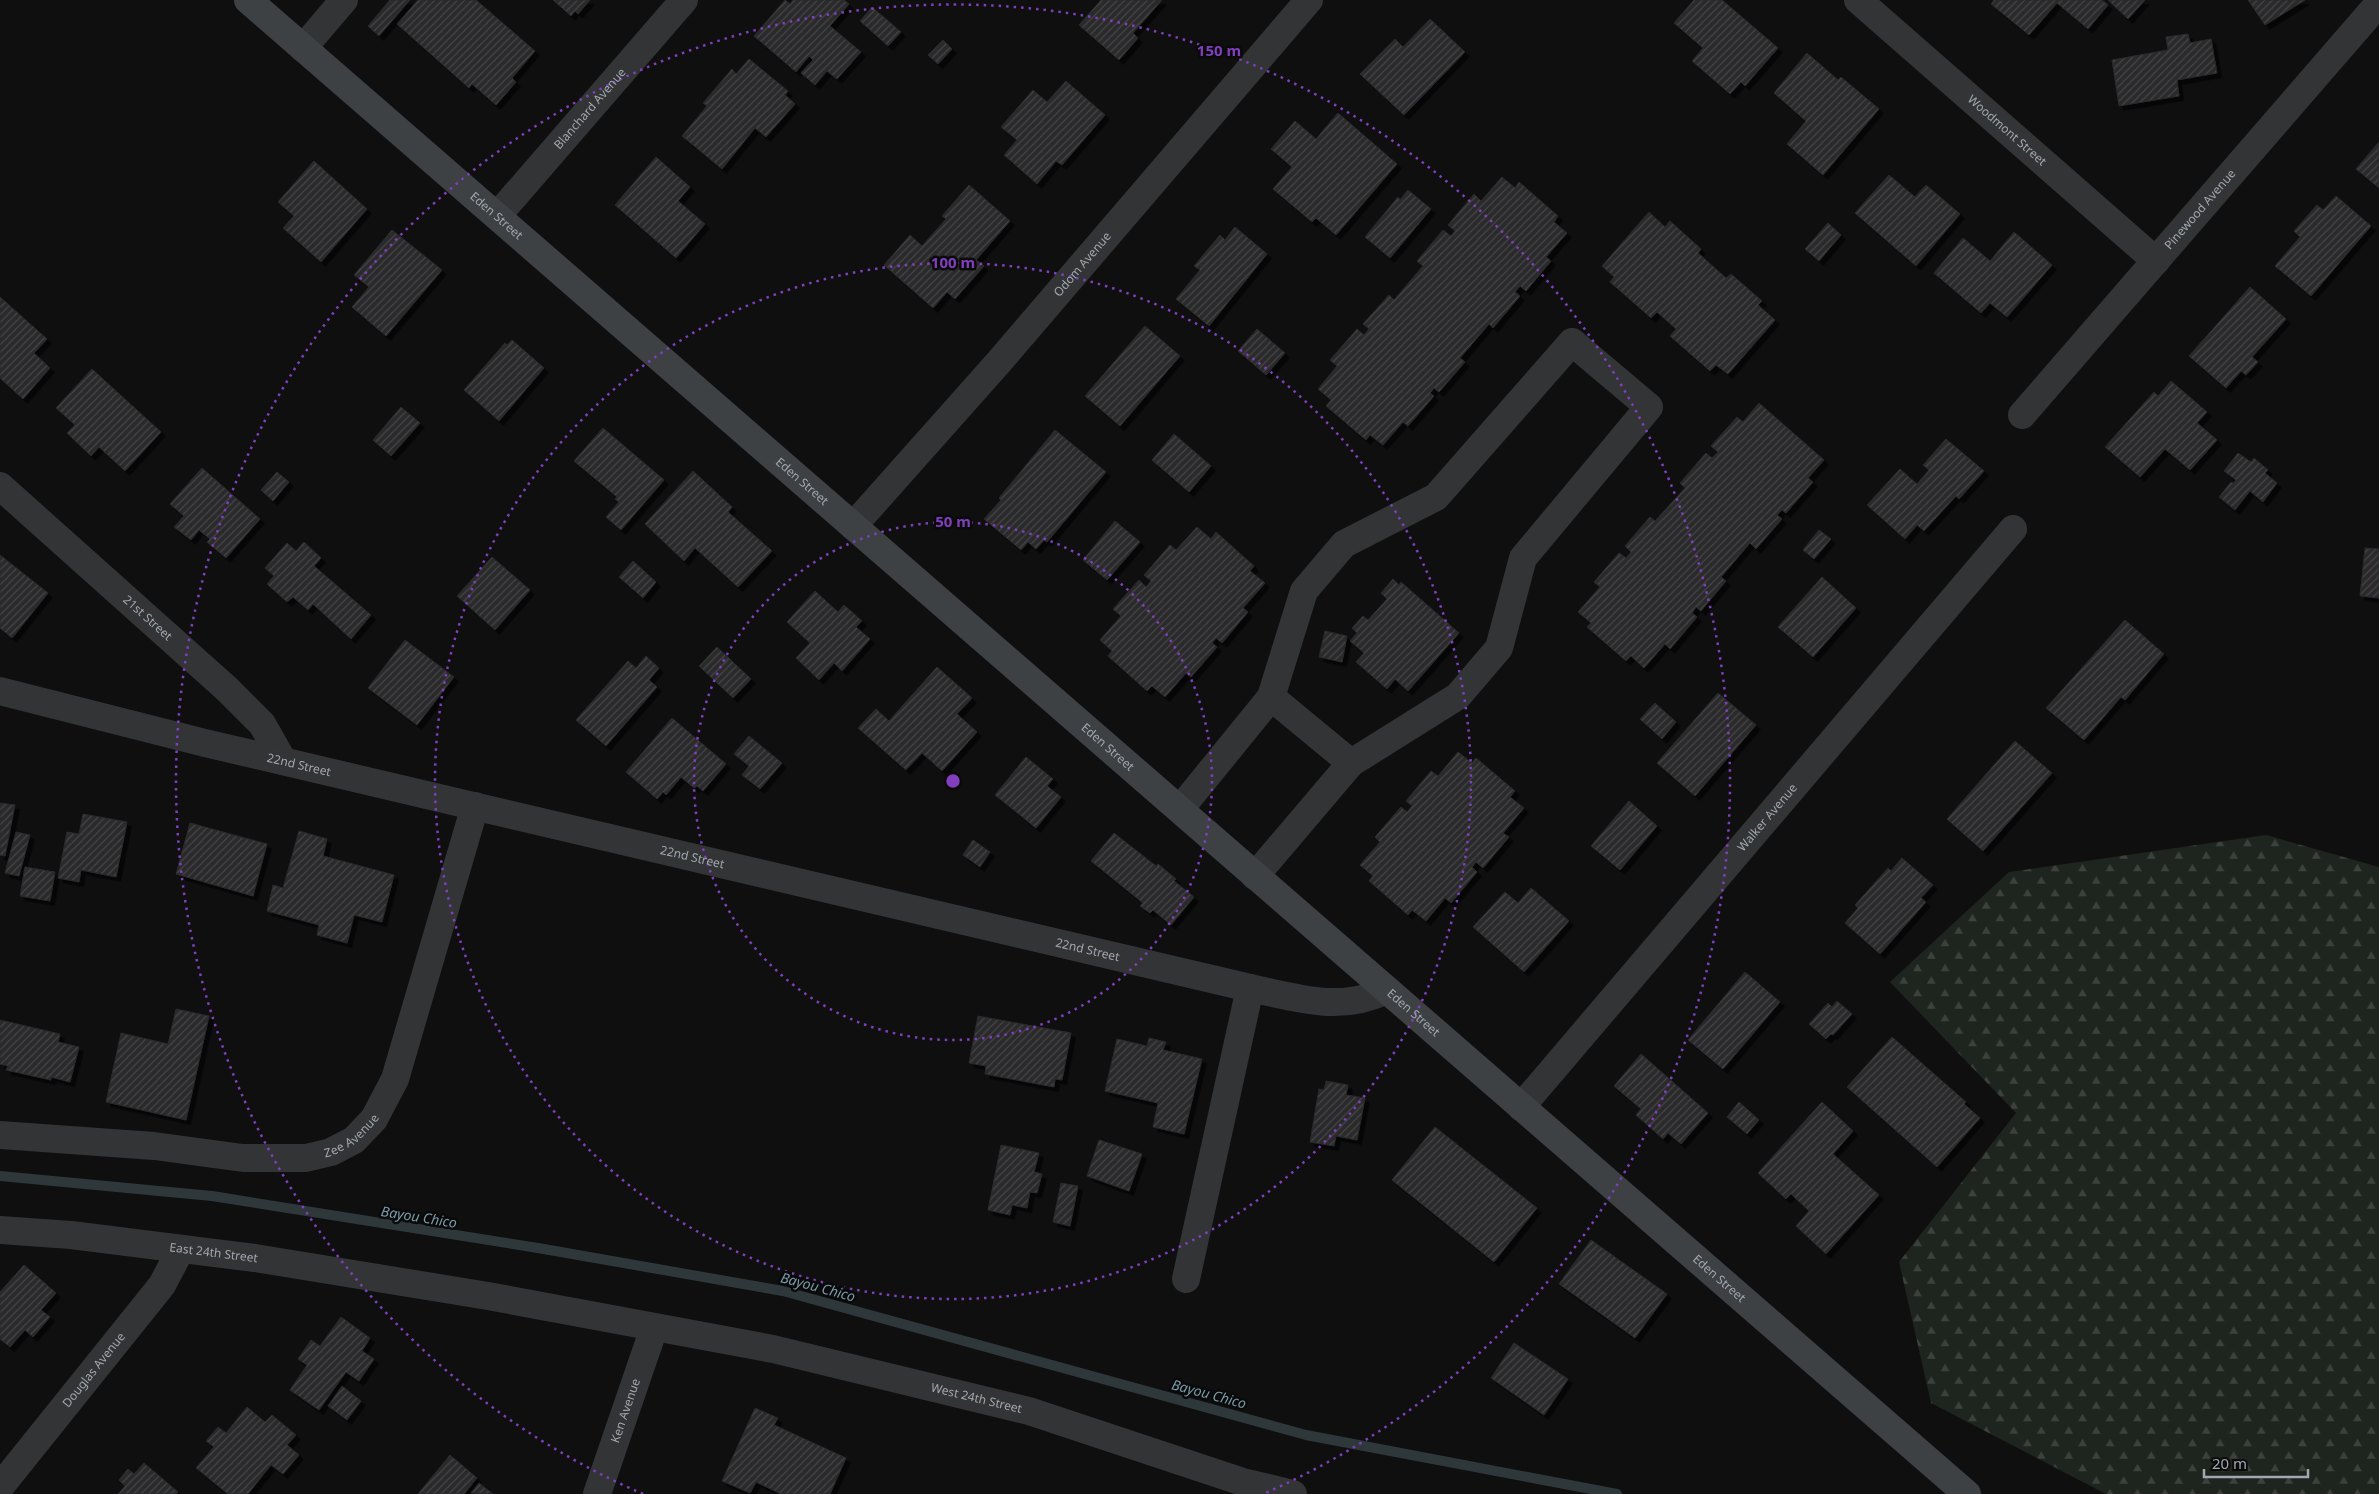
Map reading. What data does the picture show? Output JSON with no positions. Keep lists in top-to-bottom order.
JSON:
{
  "streets": {
    "street": [
      "Blanchard Avenue",
      "Woodmont Street",
      "Pinewood Avenue",
      "Eden Street",
      "Odom Avenue",
      "21st Street",
      "22nd Street",
      "Walker Avenue",
      "Zee Avenue",
      "East 24th Street",
      "Douglas Avenue",
      "West 24th Street",
      "Ken Avenue"
    ]
  },
  "crossings": [
    ["Blanchard Avenue", "Eden Street"],
    ["Woodmont Street", "Pinewood Avenue"],
    ["Eden Street", "Odom Avenue"],
    ["Eden Street", "22nd Street"],
    ["Eden Street", "Walker Avenue"],
    ["21st Street", "22nd Street"],
    ["22nd Street", "Zee Avenue"],
    ["East 24th Street", "Douglas Avenue"],
    ["East 24th Street", "West 24th Street"],
    ["East 24th Street", "Ken Avenue"],
    ["West 24th Street", "Ken Avenue"]
  ],
  "water": ["Bayou Chico"],
  "scale_bar": "20 m",
  "rings": ["150 m", "100 m", "50 m"]
}
